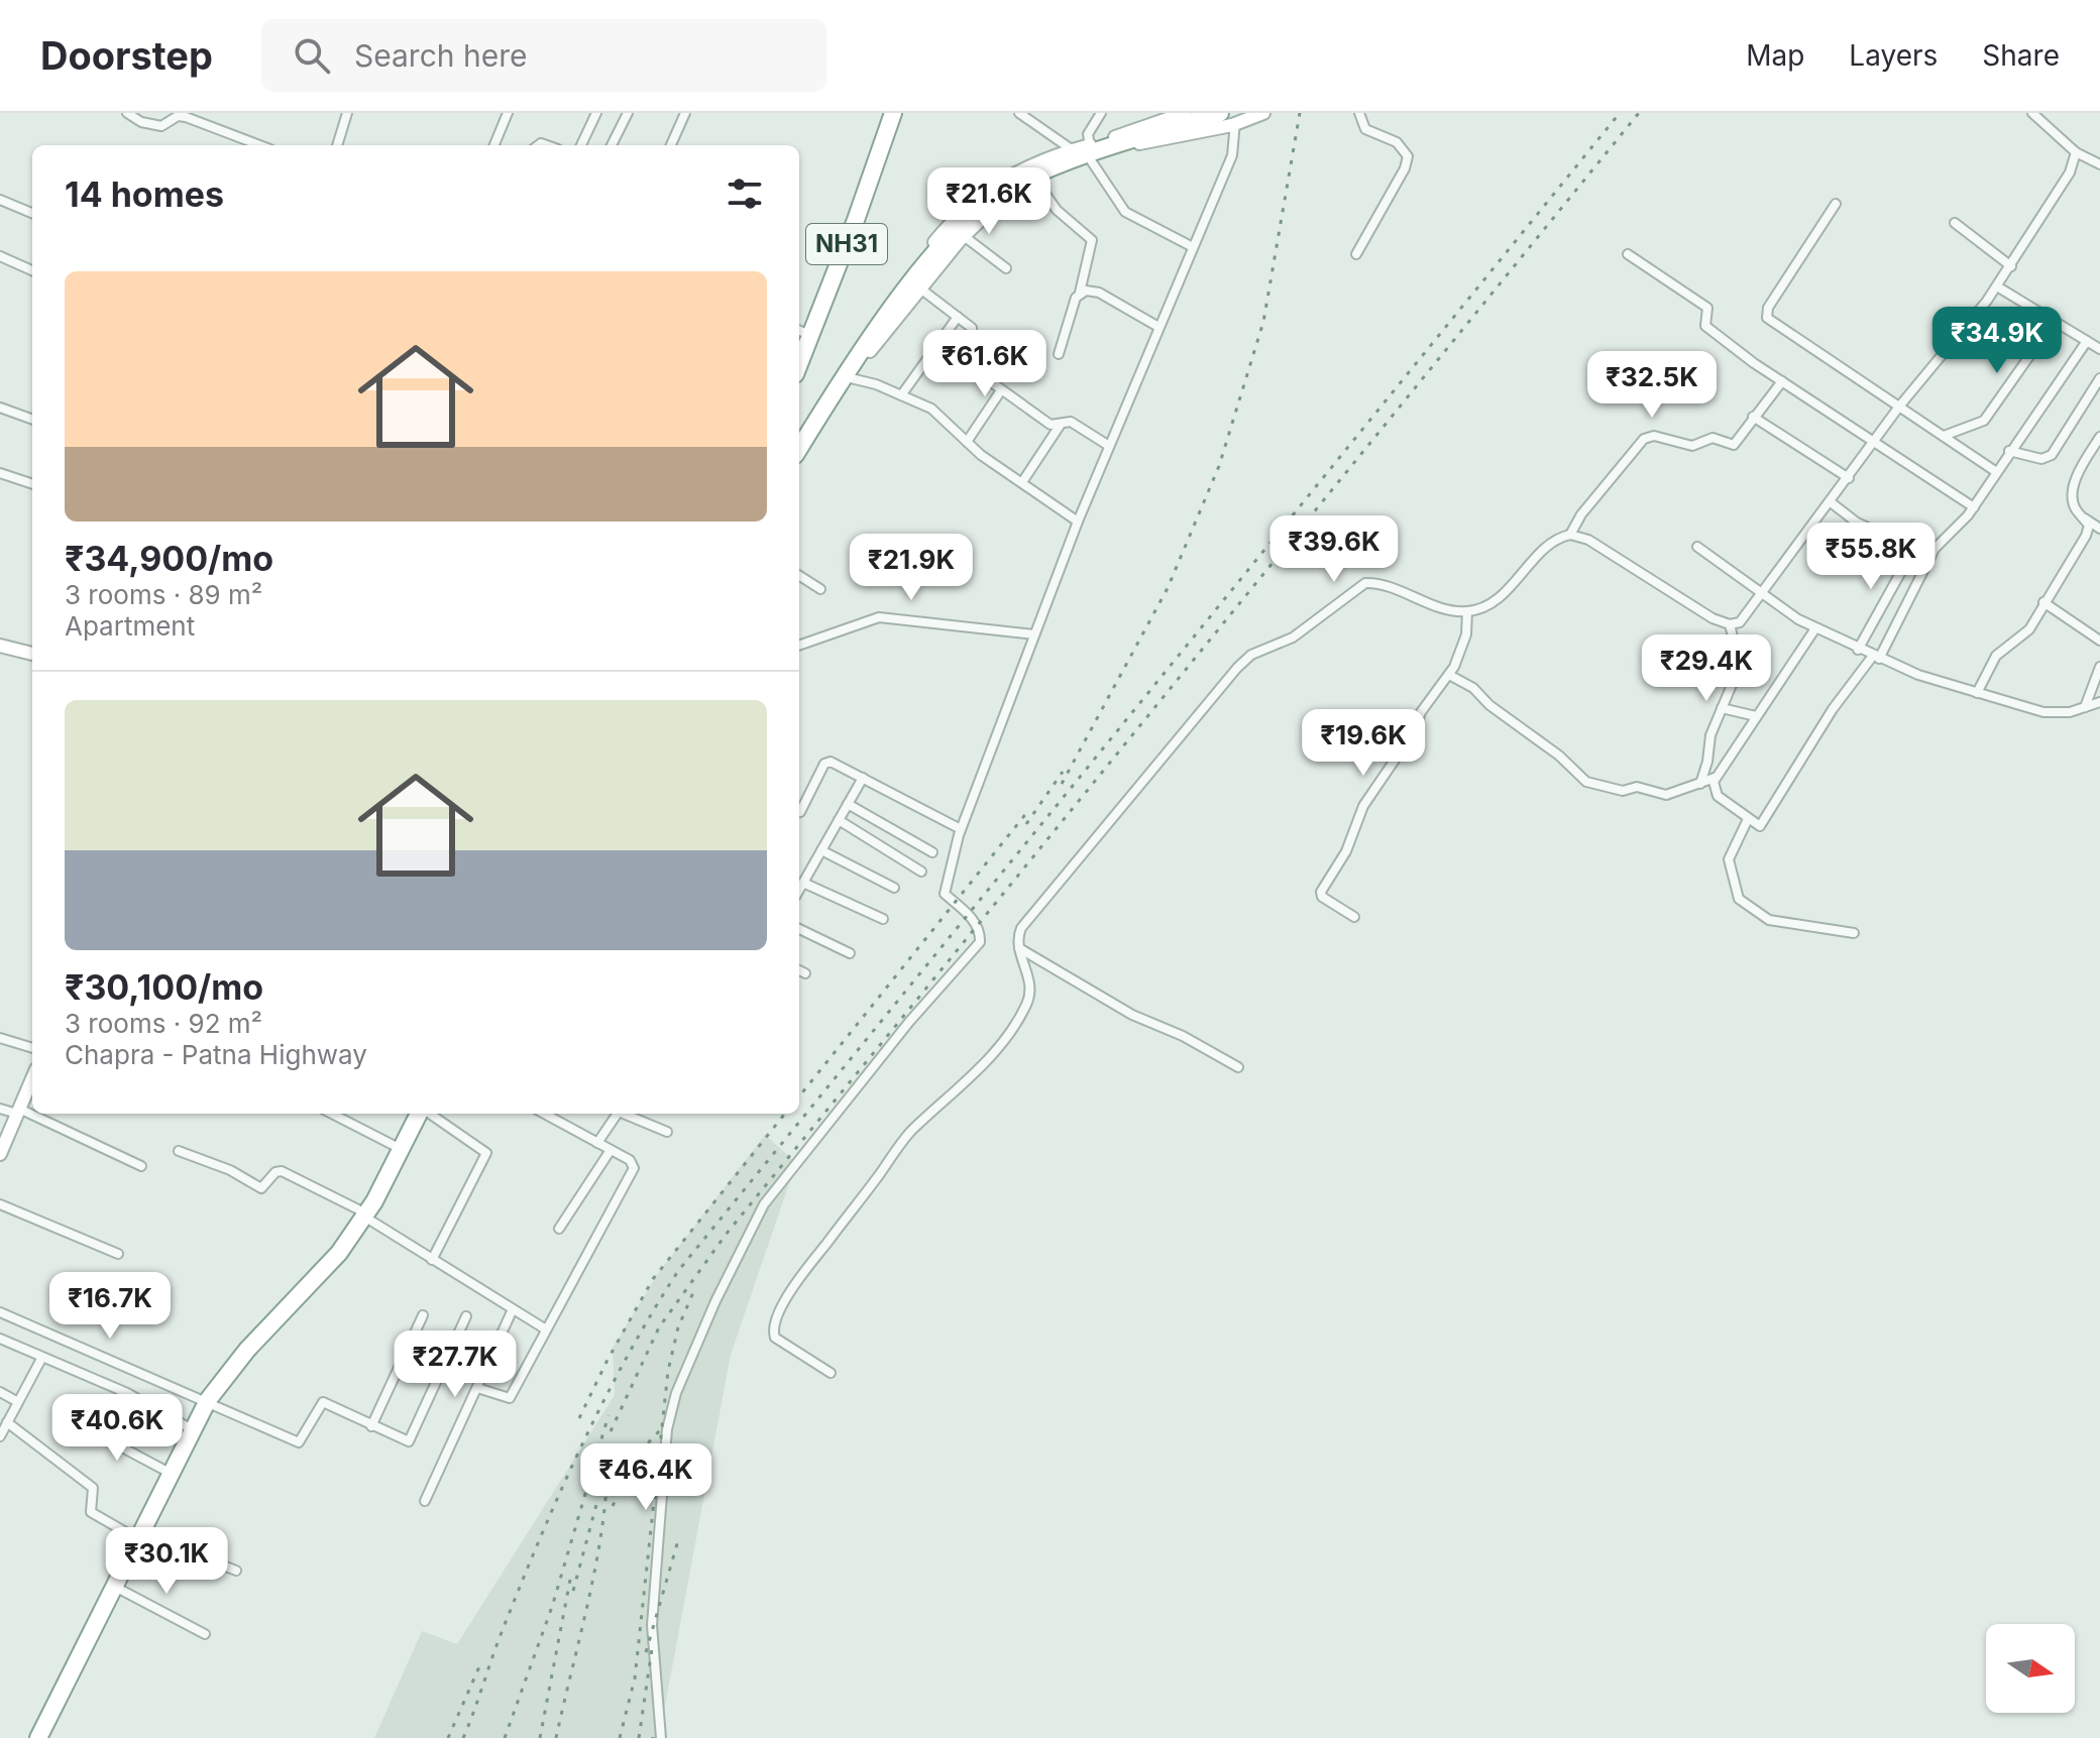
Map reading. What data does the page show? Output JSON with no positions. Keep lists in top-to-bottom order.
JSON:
{
  "streets": {
    "highway": ["NH31"]
  },
  "north": "right",
  "page": {
    "header": "Doorstep",
    "search": "Search here",
    "nav": ["Map", "Layers", "Share"],
    "heading": "14 homes",
    "price": [
      "₹21.6K",
      "₹34.9K",
      "₹61.6K",
      "₹32.5K",
      "₹39.6K",
      "₹55.8K",
      "₹21.9K",
      "₹29.4K",
      "₹19.6K",
      "₹16.7K",
      "₹27.7K",
      "₹40.6K",
      "₹46.4K",
      "₹30.1K"
    ],
    "list": [
      {
        "name": "₹34,900/mo",
        "note": "3 rooms · 89 m² · Apartment"
      },
      {
        "name": "₹30,100/mo",
        "note": "3 rooms · 92 m² · Chapra - Patna Highway"
      }
    ]
  }
}
